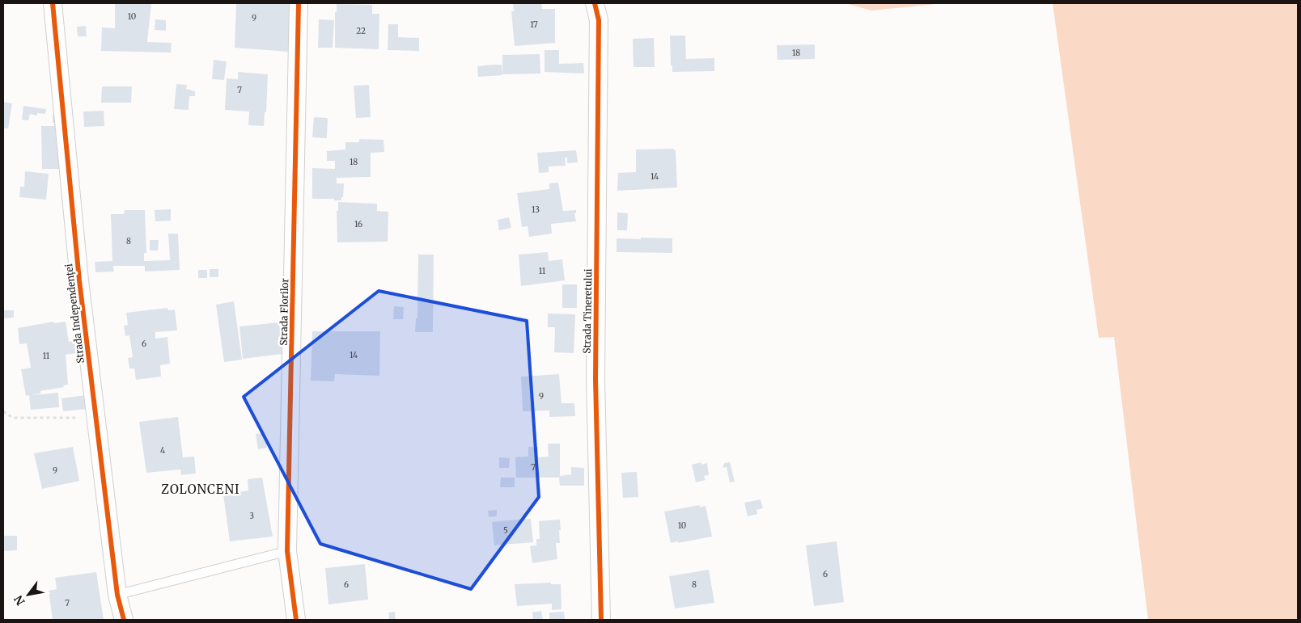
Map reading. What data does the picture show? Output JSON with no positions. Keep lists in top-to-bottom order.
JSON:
{
  "streets": {
    "street": ["Strada Tineretului", "Strada Florilor", "Strada Independenței"]
  },
  "districts": ["ZOLONCENI"],
  "house_numbers": [
    "10",
    "9",
    "17",
    "22",
    "18",
    "7",
    "18",
    "14",
    "13",
    "16",
    "8",
    "11",
    "6",
    "14",
    "11",
    "9",
    "4",
    "7",
    "9",
    "3",
    "10",
    "5",
    "6",
    "6",
    "8",
    "7"
  ],
  "north": "bottom left"
}
